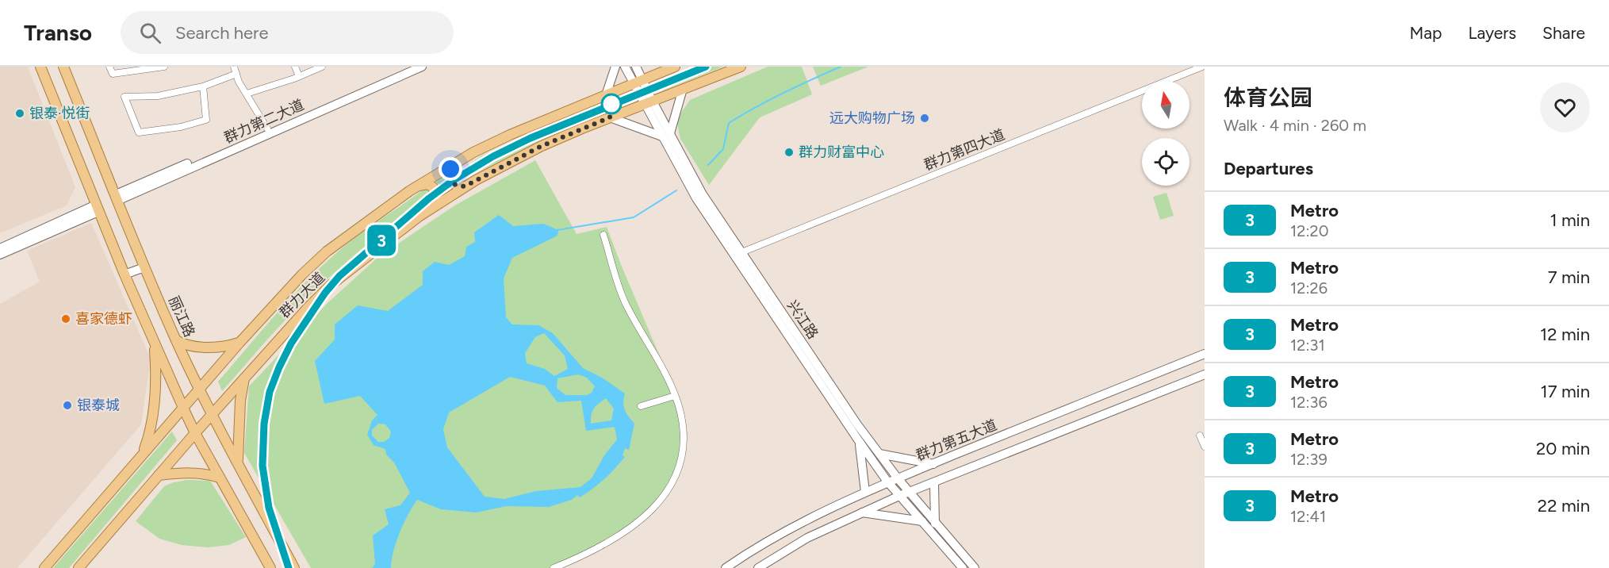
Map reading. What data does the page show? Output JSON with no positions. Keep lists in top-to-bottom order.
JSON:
{
  "streets": {
    "main road": [
      "群力第二大道",
      "群力大道",
      "丽江路",
      "兴江路",
      "群力第五大道"
    ],
    "street": ["群力第四大道"]
  },
  "crossings": [
    ["群力第二大道", "丽江路"],
    ["群力第四大道", "兴江路"],
    ["群力大道", "丽江路"],
    ["群力大道", "兴江路"],
    ["兴江路", "群力第五大道"]
  ],
  "places": [
    "银泰·悦街",
    "远大购物广场",
    "群力财富中心",
    "喜家德虾",
    "银泰城"
  ],
  "lines": ["metro line 3"],
  "north": "top",
  "page": {
    "header": "Transo",
    "search": "Search here",
    "nav": ["Map", "Layers", "Share"],
    "on_map": "3",
    "heading": [
      ["体育公园", "Walk · 4 min · 260 m"],
      "Departures"
    ],
    "list": [
      {
        "mark": "3",
        "name": "Metro",
        "note": "12:20",
        "value": "1 min"
      },
      {
        "mark": "3",
        "name": "Metro",
        "note": "12:26",
        "value": "7 min"
      },
      {
        "mark": "3",
        "name": "Metro",
        "note": "12:31",
        "value": "12 min"
      },
      {
        "mark": "3",
        "name": "Metro",
        "note": "12:36",
        "value": "17 min"
      },
      {
        "mark": "3",
        "name": "Metro",
        "note": "12:39",
        "value": "20 min"
      },
      {
        "mark": "3",
        "name": "Metro",
        "note": "12:41",
        "value": "22 min"
      }
    ]
  }
}
